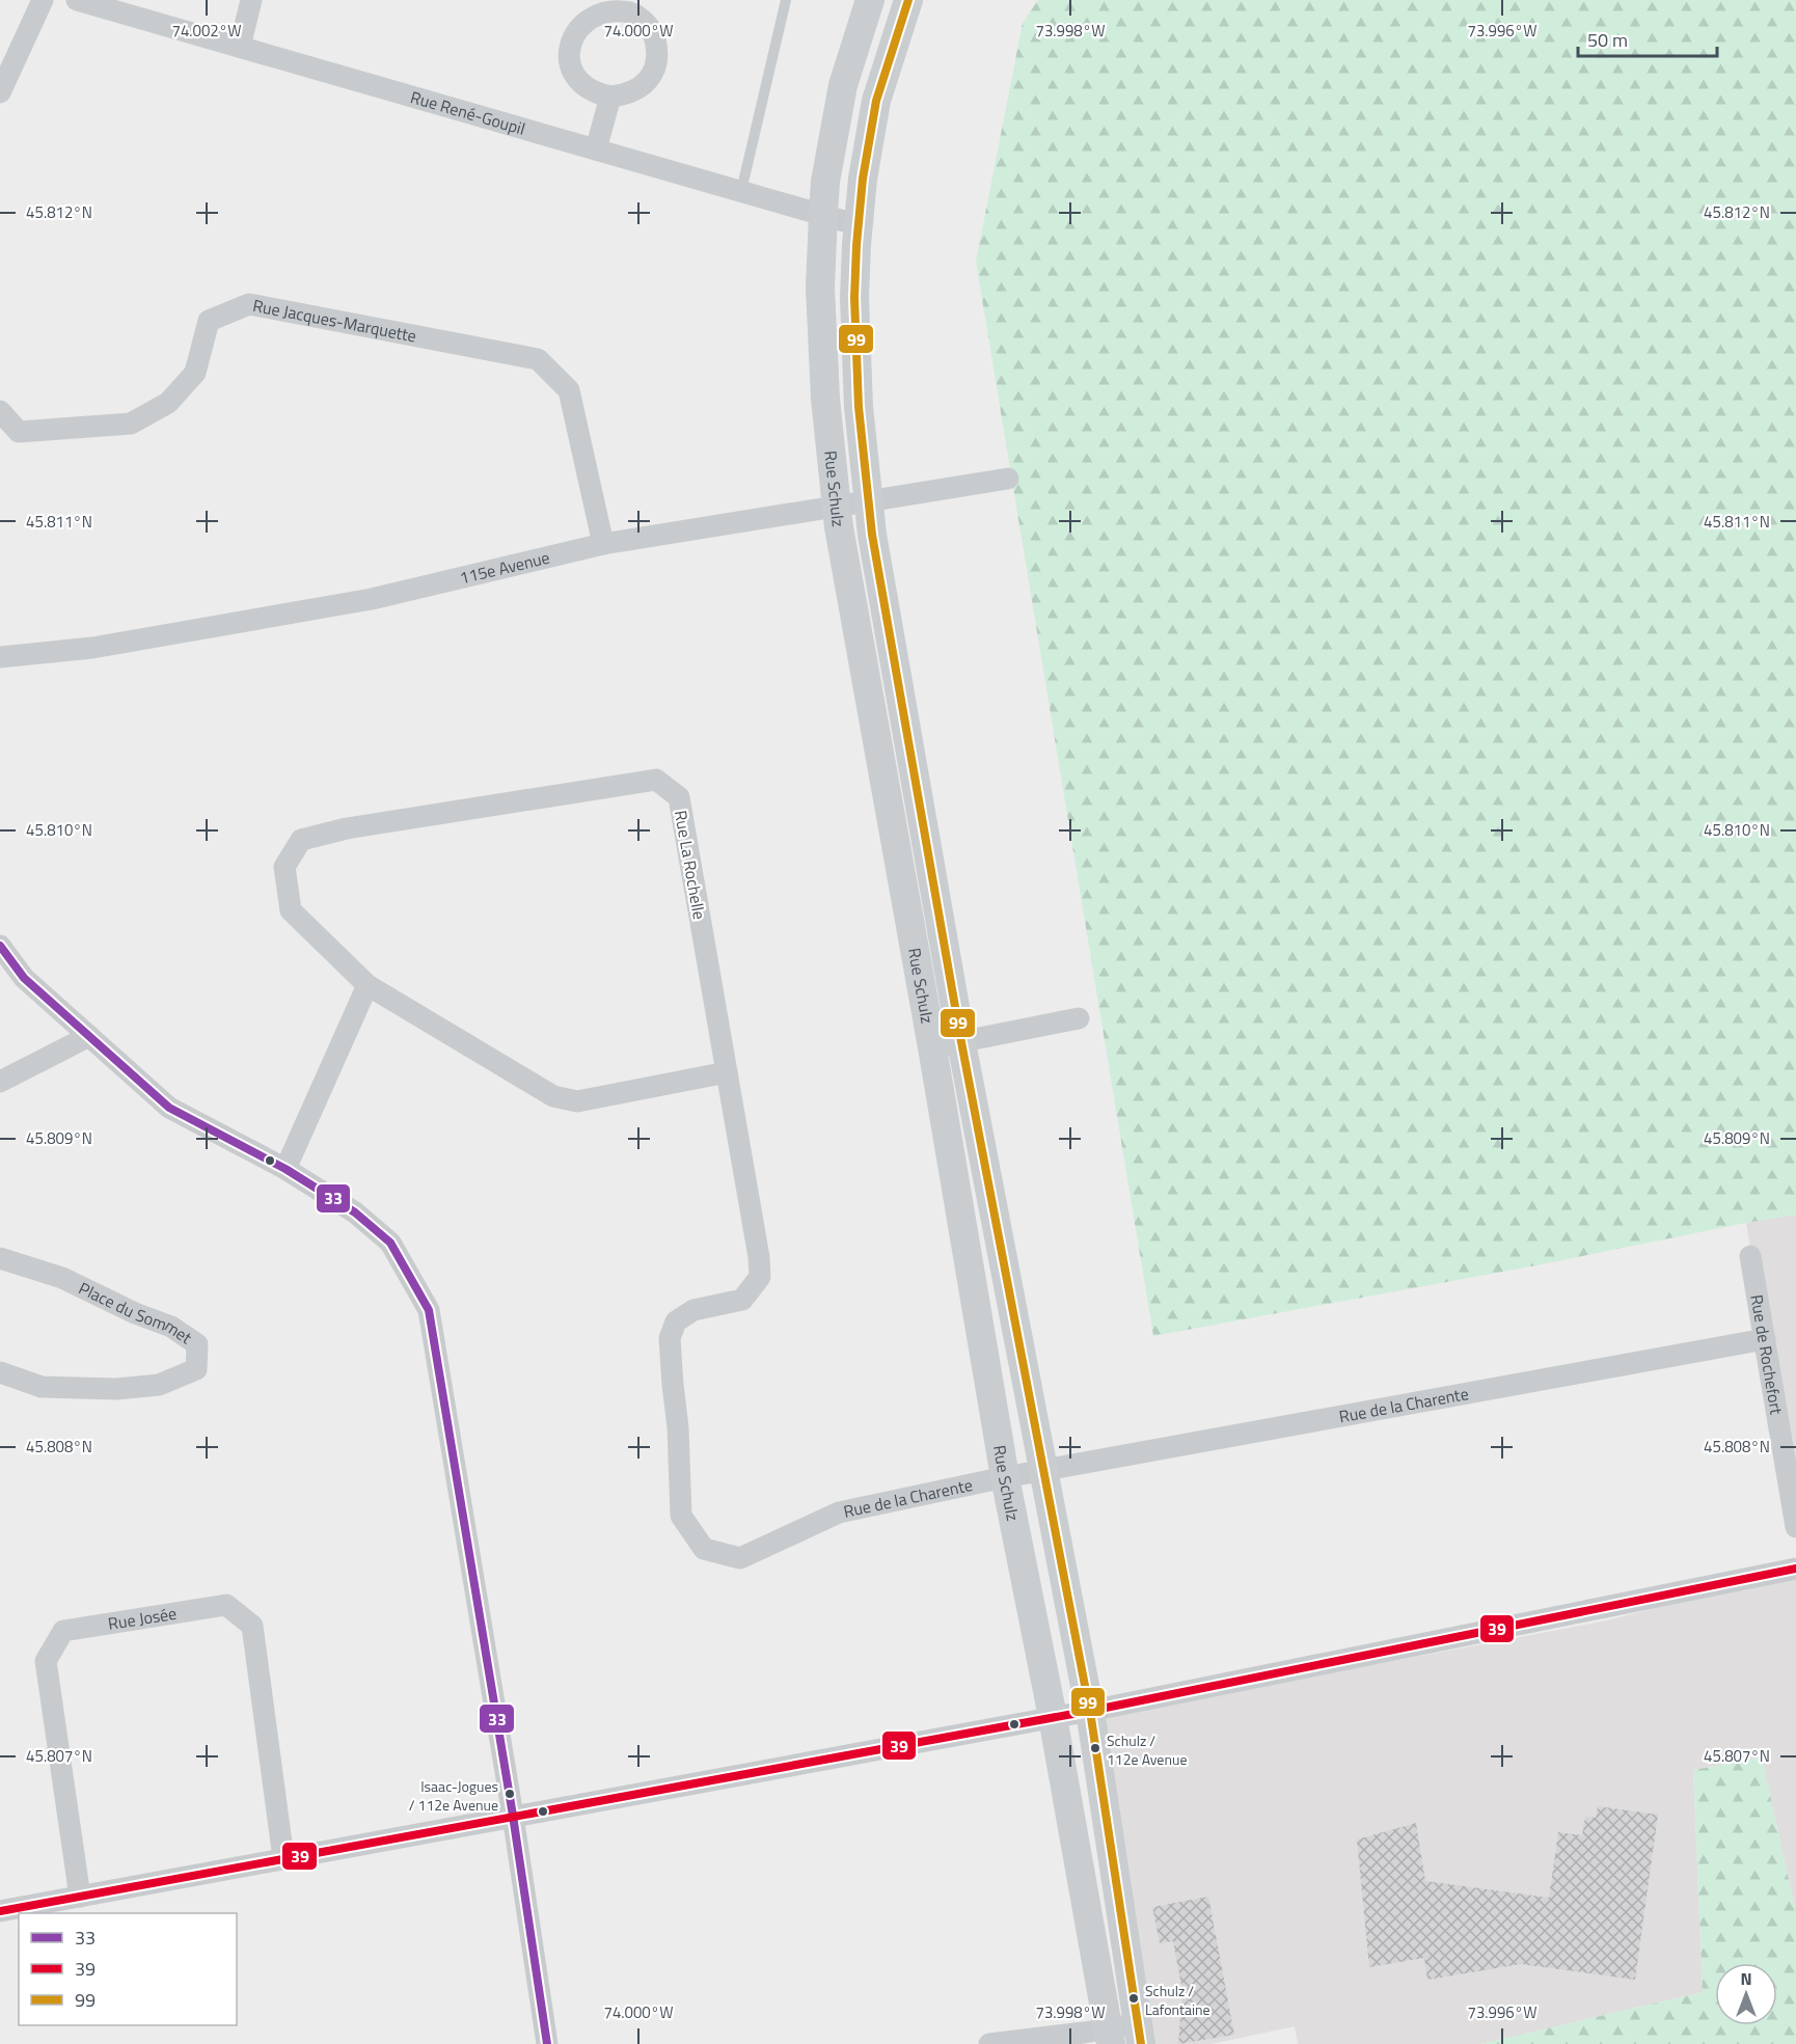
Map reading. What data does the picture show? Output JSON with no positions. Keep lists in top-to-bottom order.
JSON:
{
  "streets": {
    "street": [
      "Rue René-Goupil",
      "Rue Jacques-Marquette",
      "Rue Schulz",
      "115e Avenue",
      "Rue La Rochelle",
      "Place du Sommet",
      "Rue de Rochefort",
      "Rue de la Charente",
      "Rue Josée"
    ]
  },
  "crossings": [
    ["Rue René-Goupil", "Rue Schulz"],
    ["Rue Jacques-Marquette", "115e Avenue"],
    ["Rue Schulz", "115e Avenue"],
    ["Rue Schulz", "Rue de la Charente"],
    ["Rue La Rochelle", "Rue de la Charente"],
    ["Rue de Rochefort", "Rue de la Charente"]
  ],
  "places": ["Schulz / 112e Avenue", "Isaac-Jogues / 112e Avenue", "Schulz / Lafontaine"],
  "lines": ["transit line 99", "transit line 33", "transit line 39"],
  "legend": ["33", "39", "99"],
  "scale_bar": "50 m",
  "north": "top",
  "coordinates": [
    "74.002°W",
    "74.000°W",
    "73.998°W",
    "73.996°W",
    "45.812°N",
    "45.811°N",
    "45.810°N",
    "45.809°N",
    "45.808°N",
    "45.807°N"
  ]
}
